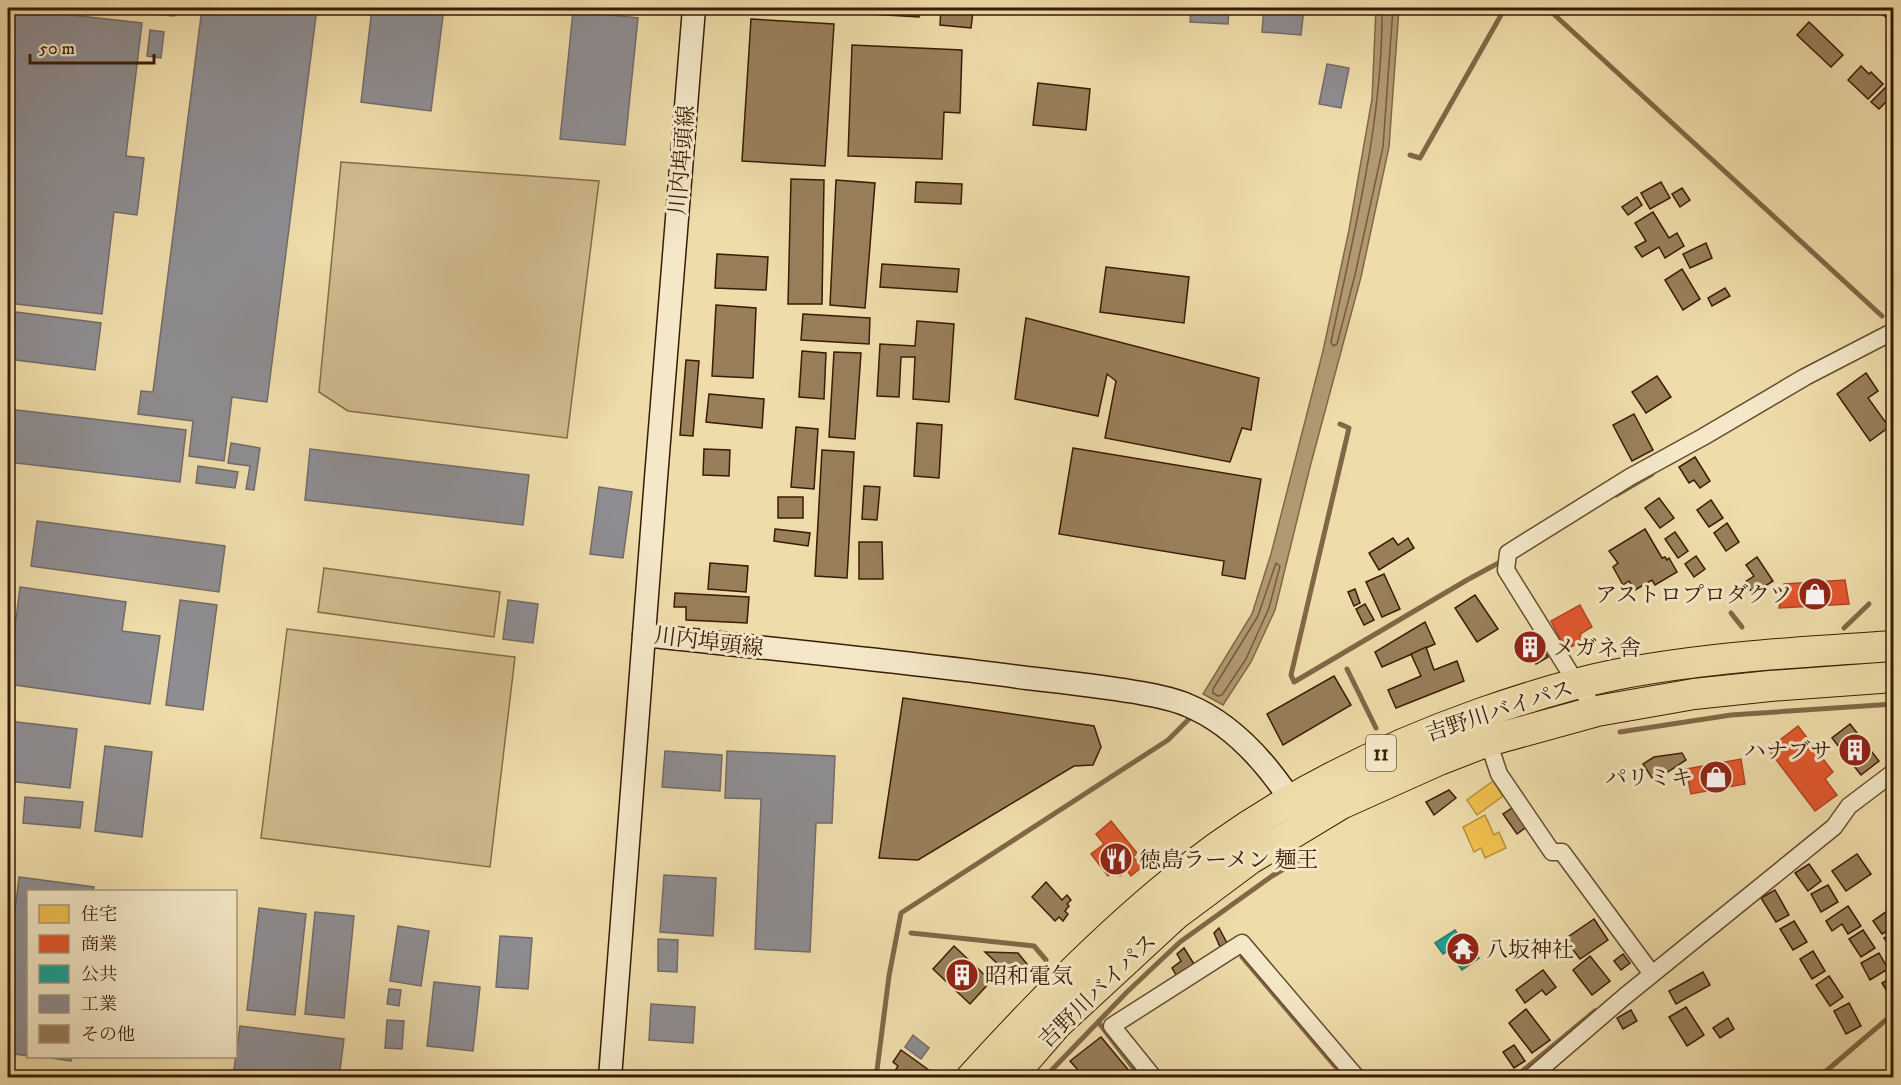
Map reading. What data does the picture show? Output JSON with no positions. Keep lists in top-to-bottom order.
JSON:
{
  "streets": {
    "highway": ["吉野川バイパス", "11"],
    "main road": ["川内埠頭線"]
  },
  "crossings": [
    ["川内埠頭線", "吉野川バイパス"]
  ],
  "places": {
    "shop": ["アストロプロダクツ", "パリミキ"],
    "building": ["メガネ舎", "ハナブサ", "昭和電気"],
    "restaurant": ["徳島ラーメン 麺王"],
    "temple": ["八坂神社"]
  },
  "legend": [
    "住宅",
    "商業",
    "公共",
    "工業",
    "その他"
  ],
  "scale_bar": "50 m"
}
